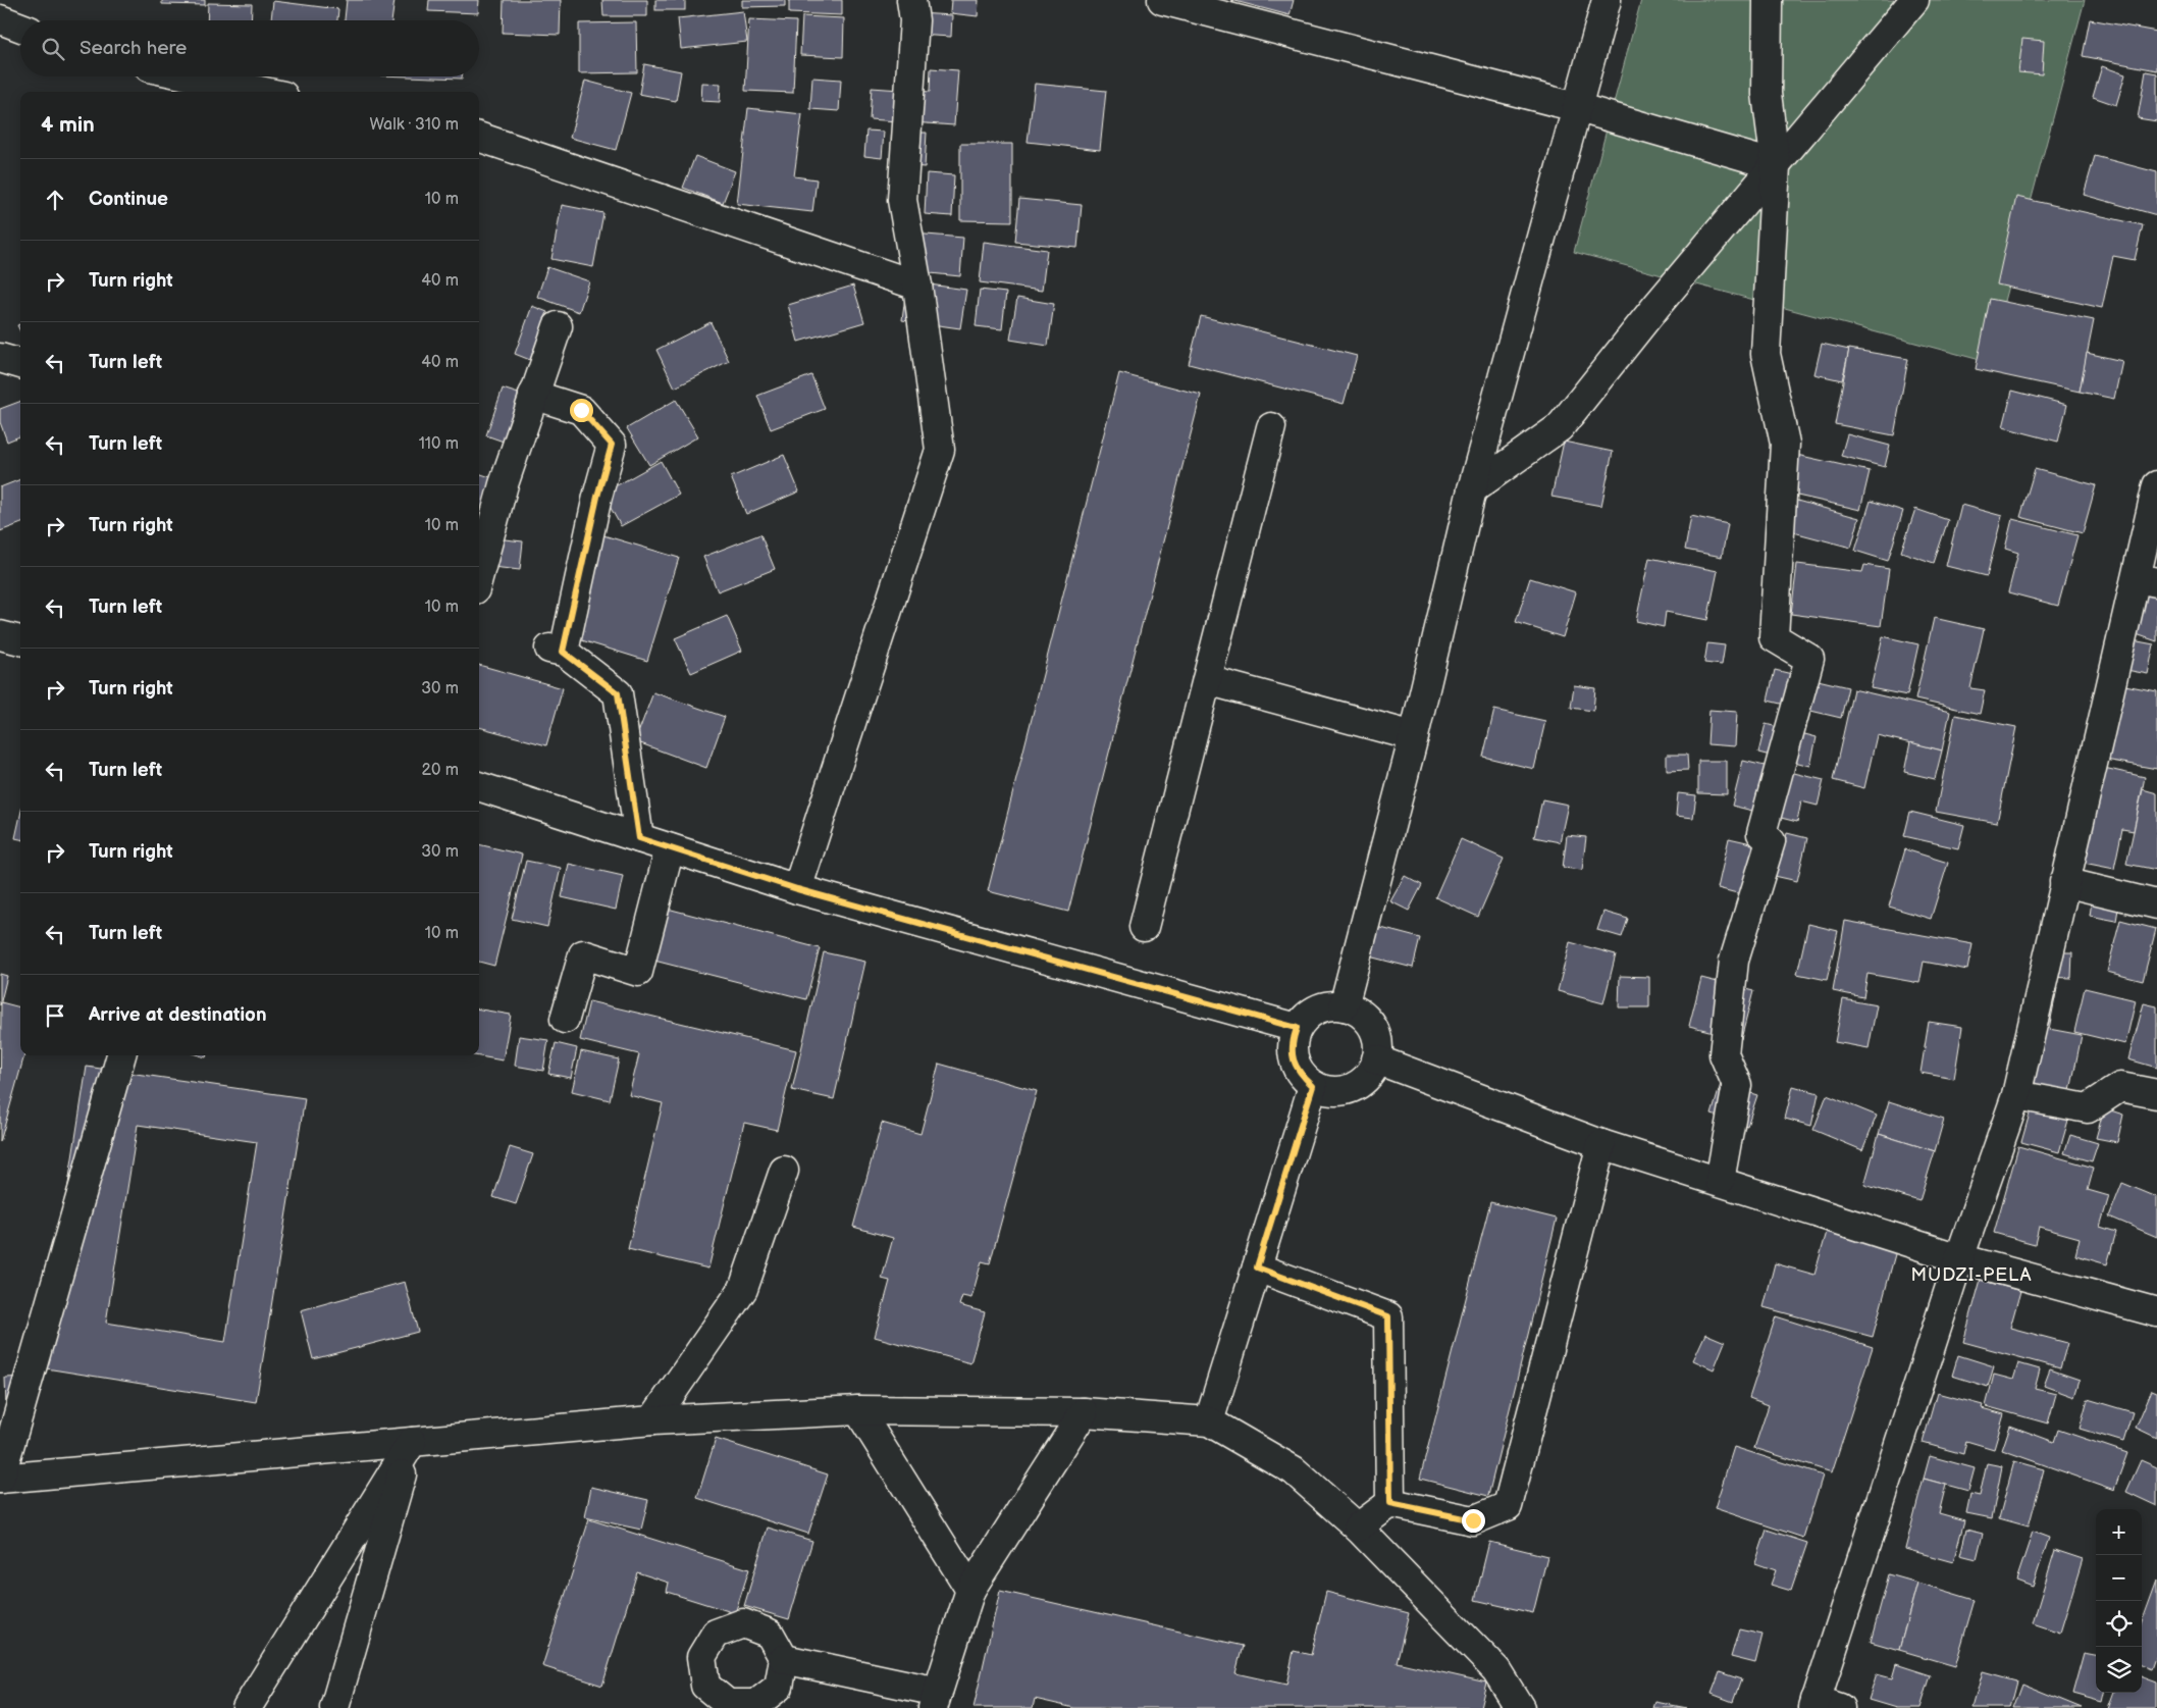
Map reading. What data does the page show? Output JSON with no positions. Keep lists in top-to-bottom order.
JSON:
{
  "districts": ["MUDZI-PELA"],
  "page": {
    "search": "Search here",
    "heading": ["4 min", "Walk · 310 m"],
    "list": [
      ["Continue", "10 m"],
      ["Turn right", "40 m"],
      ["Turn left", "40 m"],
      ["Turn left", "110 m"],
      ["Turn right", "10 m"],
      ["Turn left", "10 m"],
      ["Turn right", "30 m"],
      ["Turn left", "20 m"],
      ["Turn right", "30 m"],
      ["Turn left", "10 m"],
      "Arrive at destination"
    ],
    "map_buttons": ["+", "−"]
  }
}
